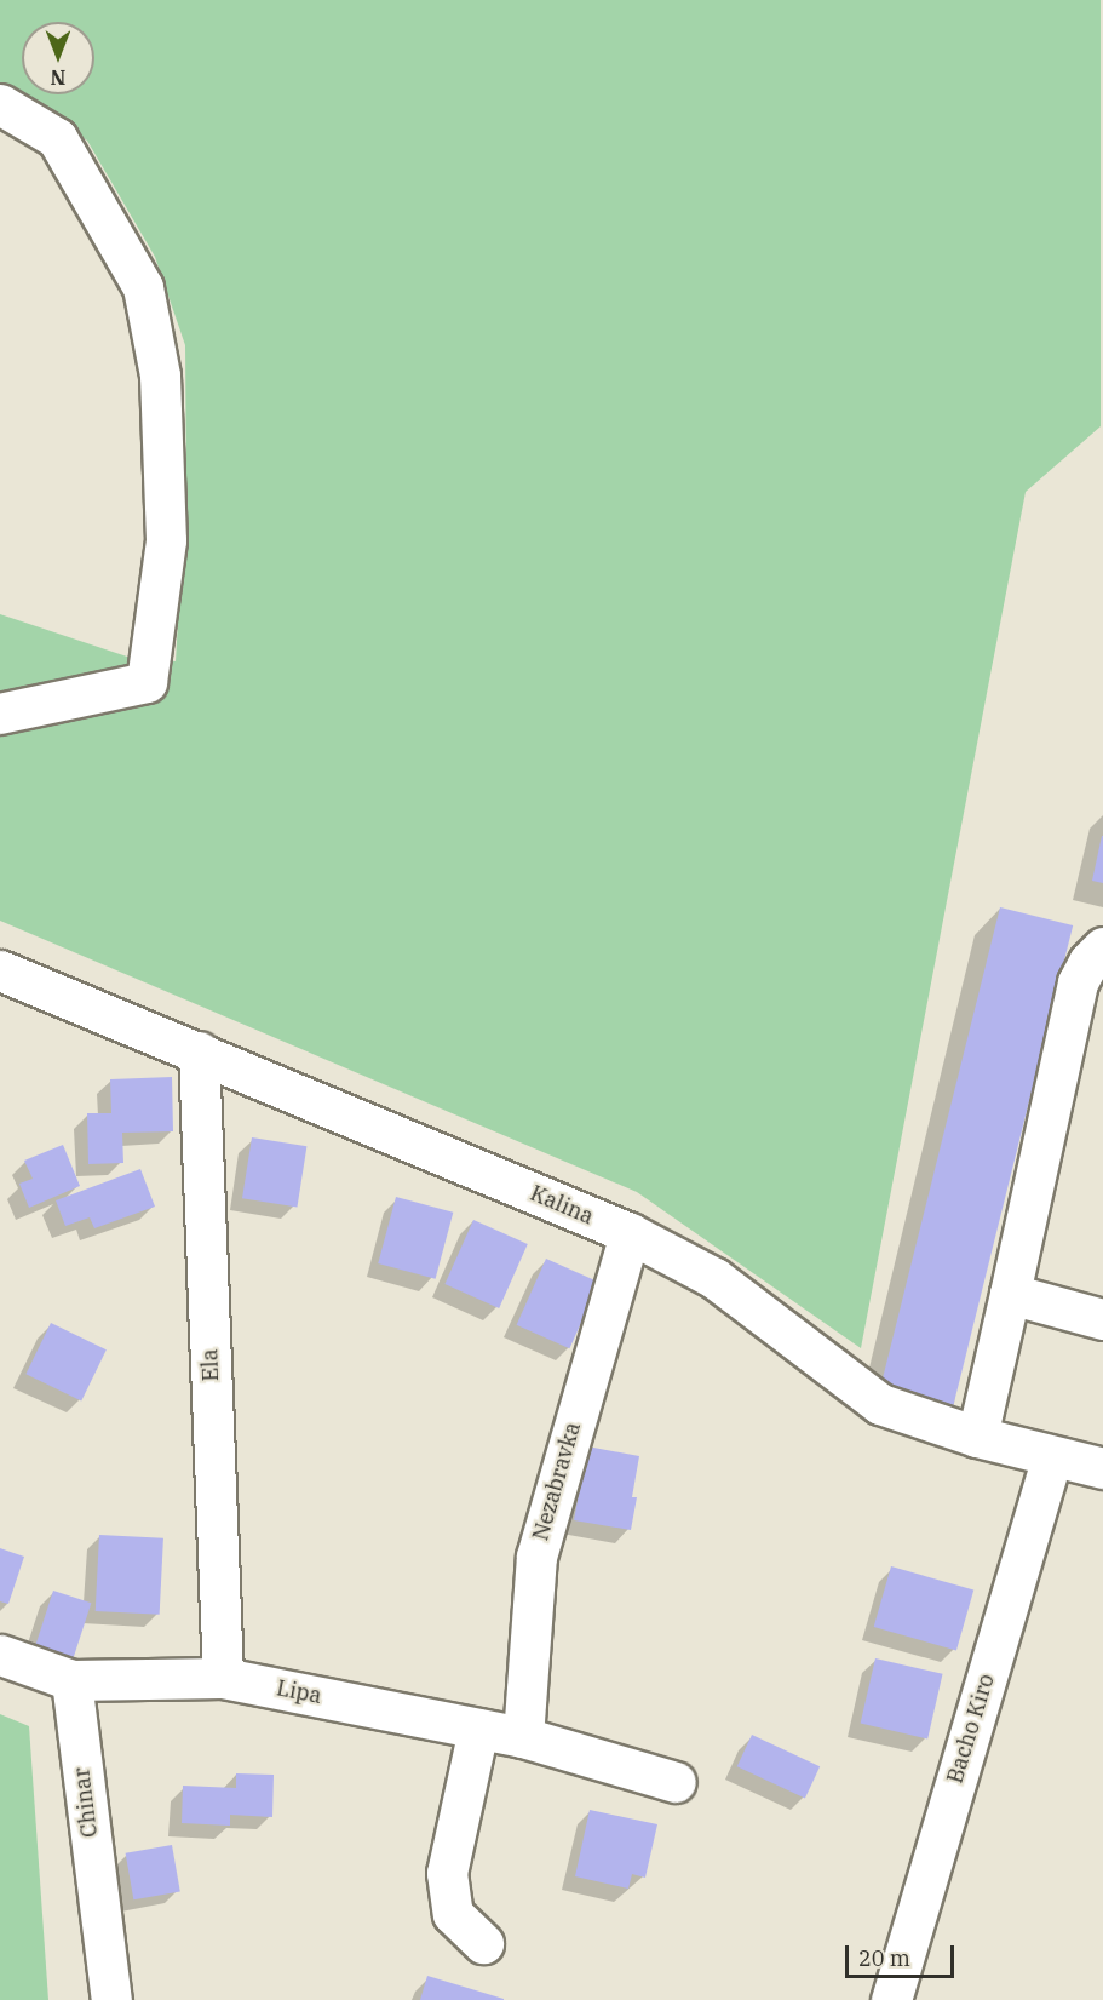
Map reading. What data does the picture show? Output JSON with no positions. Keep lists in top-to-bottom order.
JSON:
{
  "streets": {
    "street": [
      "Kalina",
      "Ela",
      "Nezabravka",
      "Lipa",
      "Bacho Kiro",
      "Chinar"
    ]
  },
  "crossings": [
    ["Kalina", "Ela"],
    ["Kalina", "Nezabravka"],
    ["Kalina", "Bacho Kiro"],
    ["Ela", "Lipa"],
    ["Nezabravka", "Lipa"],
    ["Lipa", "Chinar"]
  ],
  "scale_bar": "20 m",
  "north": "bottom"
}
